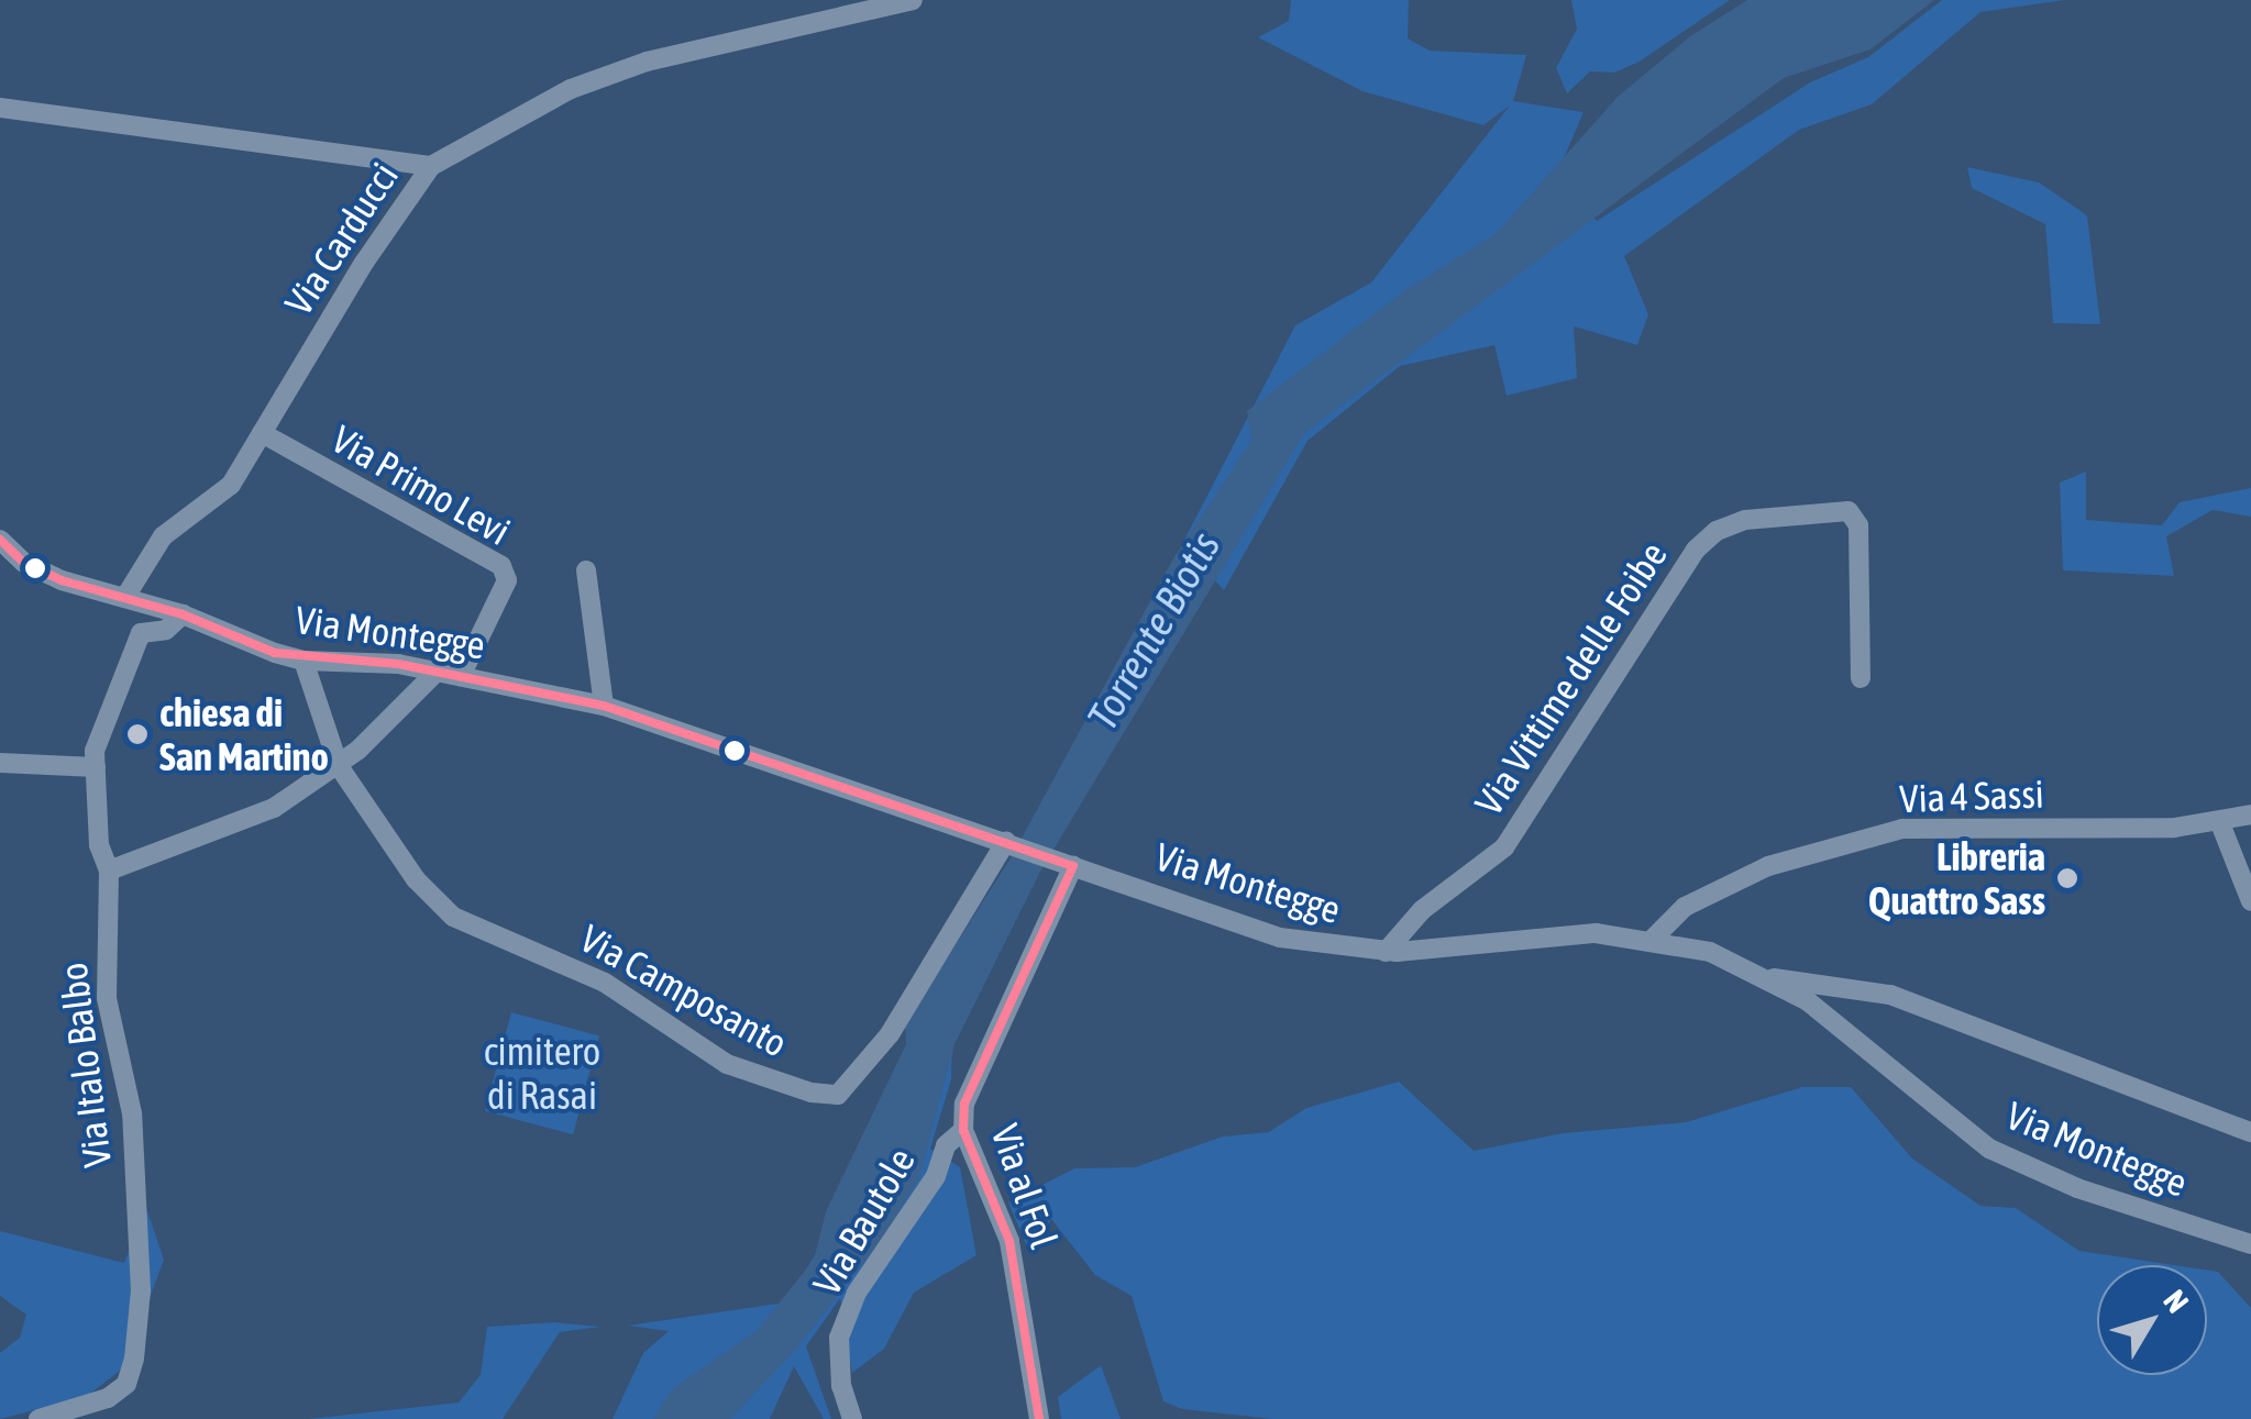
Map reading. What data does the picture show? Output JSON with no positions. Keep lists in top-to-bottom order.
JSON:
{
  "streets": {
    "street": [
      "Via Carducci",
      "Via Primo Levi",
      "Via Montegge",
      "Via Vittime delle Foibe",
      "Via 4 Sassi",
      "Via Camposanto",
      "Via Italo Balbo",
      "Via al Fol",
      "Via Bautole"
    ]
  },
  "crossings": [
    ["Via Carducci", "Via Primo Levi"],
    ["Via Carducci", "Via Montegge"],
    ["Via Primo Levi", "Via Montegge"],
    ["Via Montegge", "Via Vittime delle Foibe"],
    ["Via Montegge", "Via 4 Sassi"],
    ["Via Montegge", "Via Camposanto"],
    ["Via Montegge", "Via Italo Balbo"],
    ["Via Montegge", "Via al Fol"],
    ["Via al Fol", "Via Bautole"]
  ],
  "water": ["Torrente Biotis"],
  "parks": ["cimitero di Rasai"],
  "places": ["chiesa di San Martino", "Libreria Quattro Sass"],
  "north": "top right"
}
